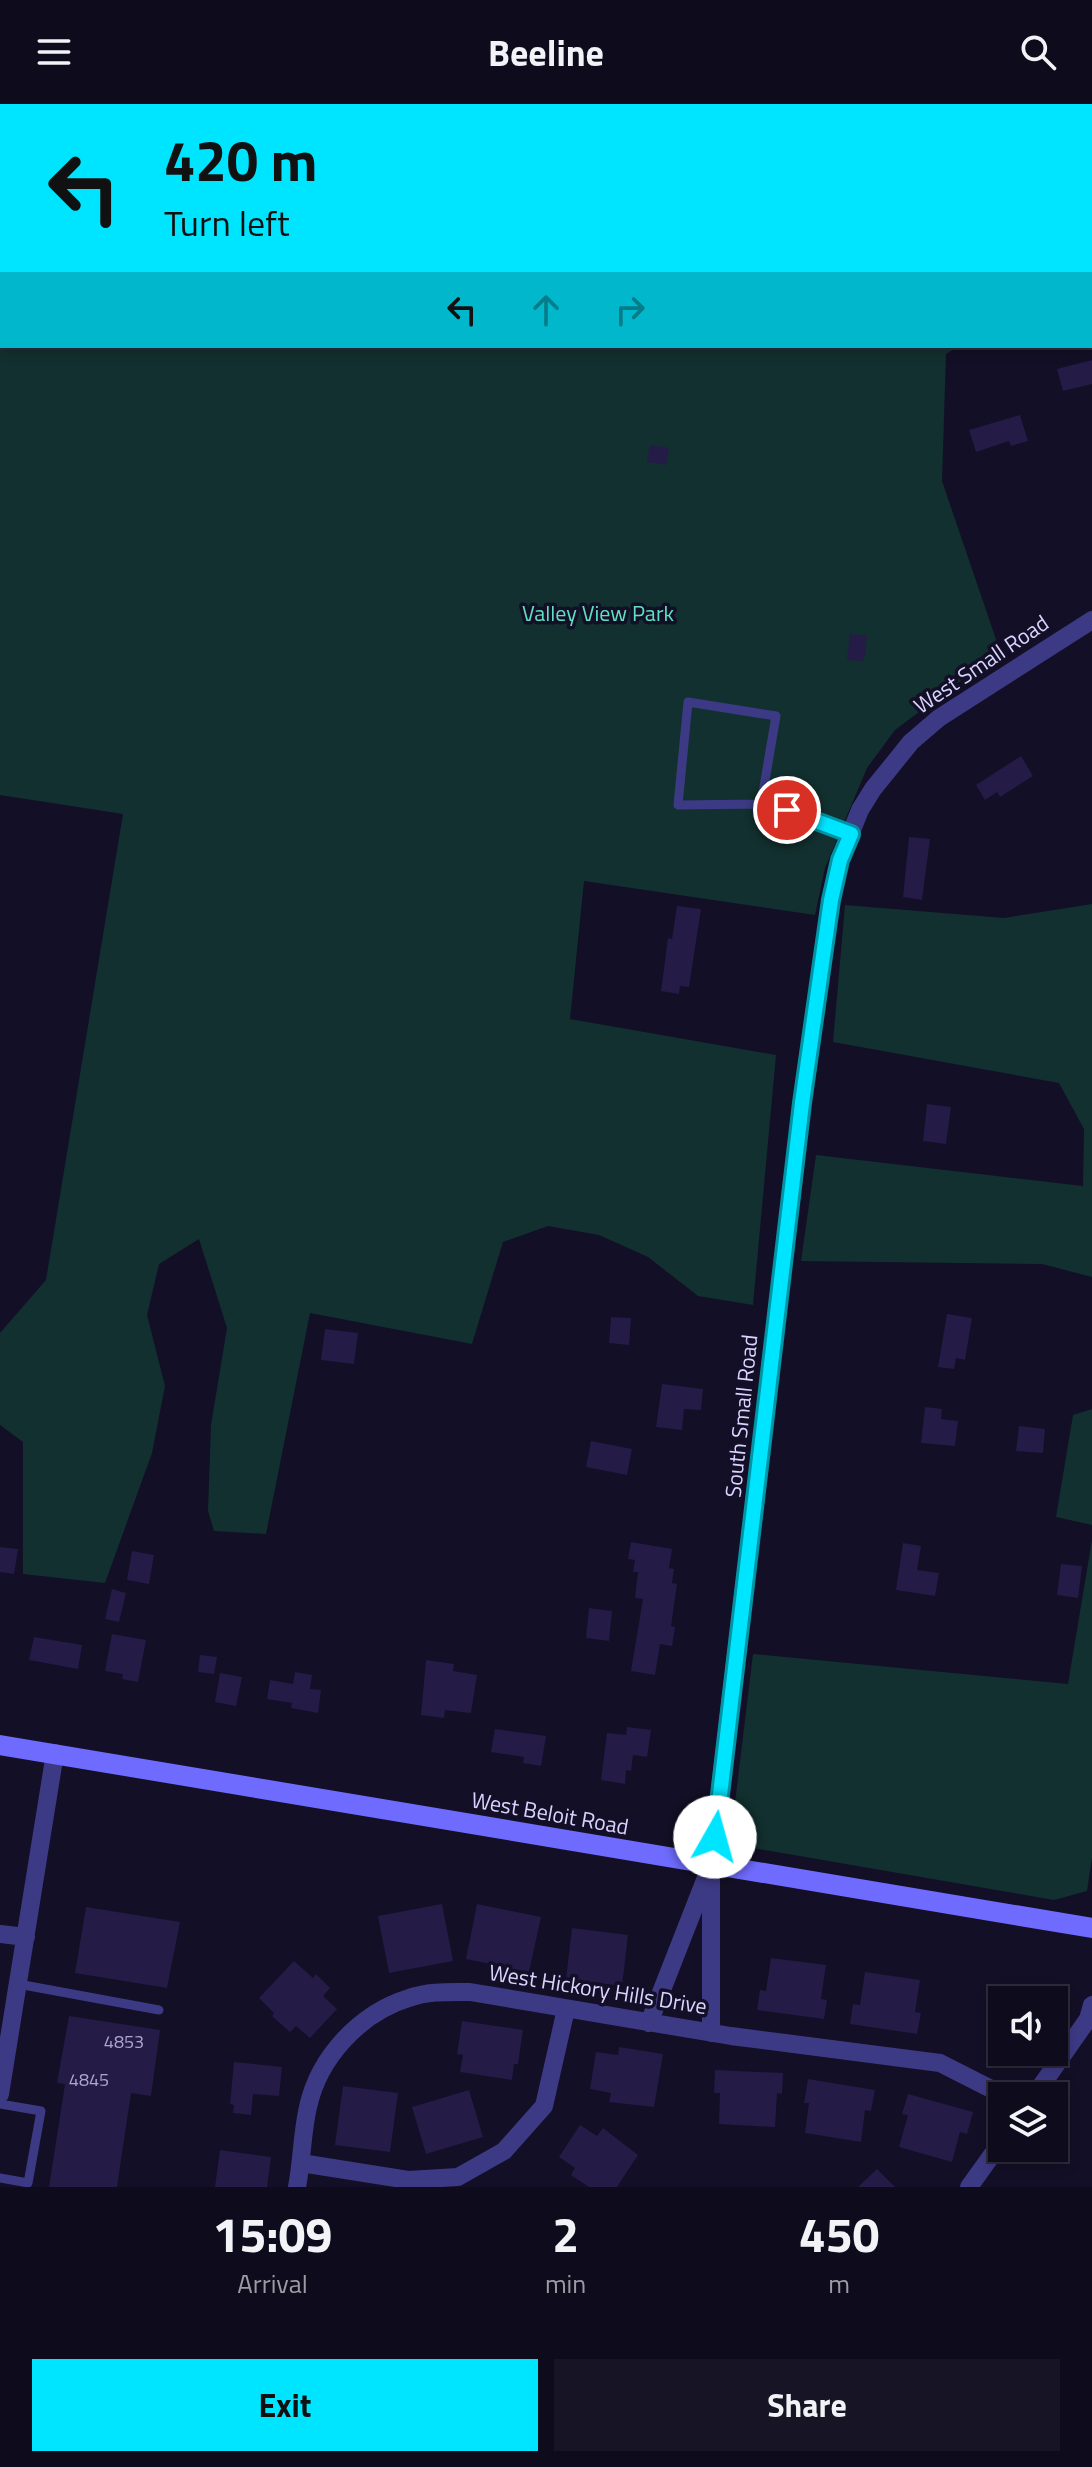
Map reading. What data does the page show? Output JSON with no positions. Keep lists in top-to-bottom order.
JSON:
{
  "streets": {
    "main road": ["West Beloit Road"],
    "street": ["West Small Road", "South Small Road", "West Hickory Hills Drive"]
  },
  "crossings": [
    ["West Small Road", "South Small Road"],
    ["South Small Road", "West Beloit Road"]
  ],
  "parks": ["Valley View Park"],
  "house_numbers": ["4853", "4845"],
  "page": {
    "header": "Beeline",
    "turn": ["420 m", "Turn left"],
    "eta": [
      "15:09",
      "Arrival",
      "2",
      "min",
      "450",
      "m"
    ],
    "buttons": ["Exit", "Share"]
  }
}
